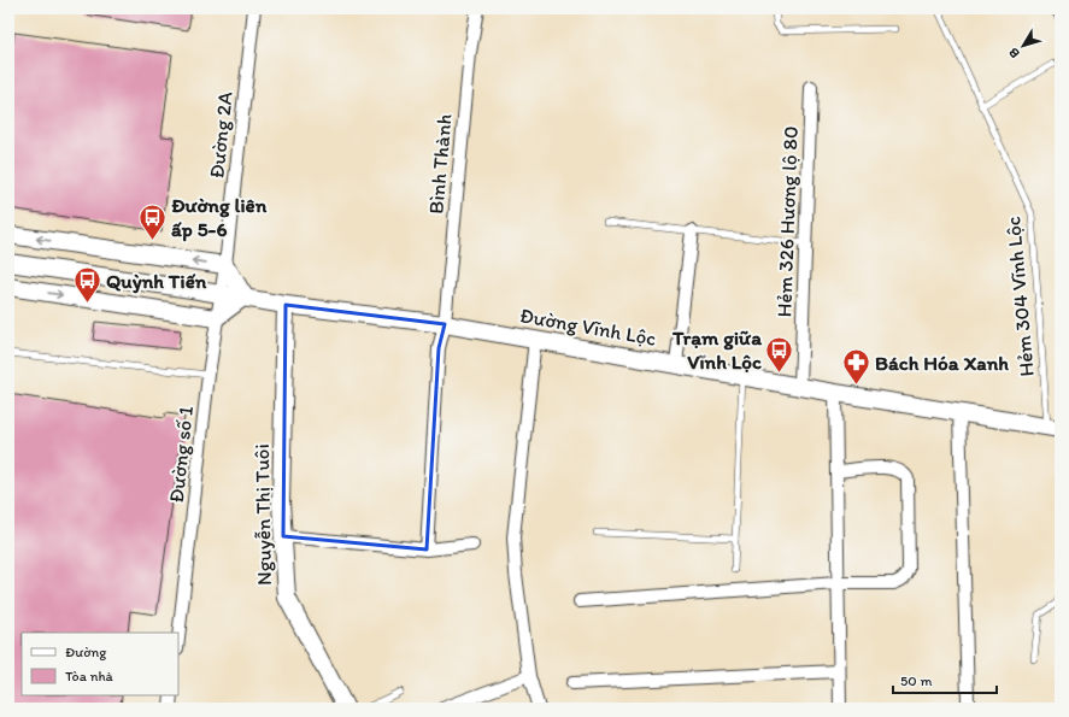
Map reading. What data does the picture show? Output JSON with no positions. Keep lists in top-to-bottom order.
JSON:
{
  "streets": {
    "main road": ["Đường Vĩnh Lộc", "Nguyễn Thị Tuôi"],
    "street": [
      "Đường 2A",
      "Bình Thành",
      "Hẻm 326 Hương lộ 80",
      "Đường số 1"
    ],
    "lane": ["Hẻm 304 Vĩnh Lộc"]
  },
  "crossings": [
    ["Đường 2A", "Đường số 1"],
    ["Bình Thành", "Đường Vĩnh Lộc"],
    ["Hẻm 326 Hương lộ 80", "Đường Vĩnh Lộc"],
    ["Hẻm 304 Vĩnh Lộc", "Đường Vĩnh Lộc"],
    ["Đường Vĩnh Lộc", "Đường số 1"],
    ["Đường Vĩnh Lộc", "Nguyễn Thị Tuôi"]
  ],
  "places": {
    "bus stop": ["Đường liên ấp 5-6", "Quỳnh Tiến", "Trạm giữa Vĩnh Lộc"],
    "pharmacy": ["Bách Hóa Xanh"]
  },
  "legend": ["Đường", "Tòa nhà"],
  "scale_bar": "50 m",
  "north": "bottom left"
}
